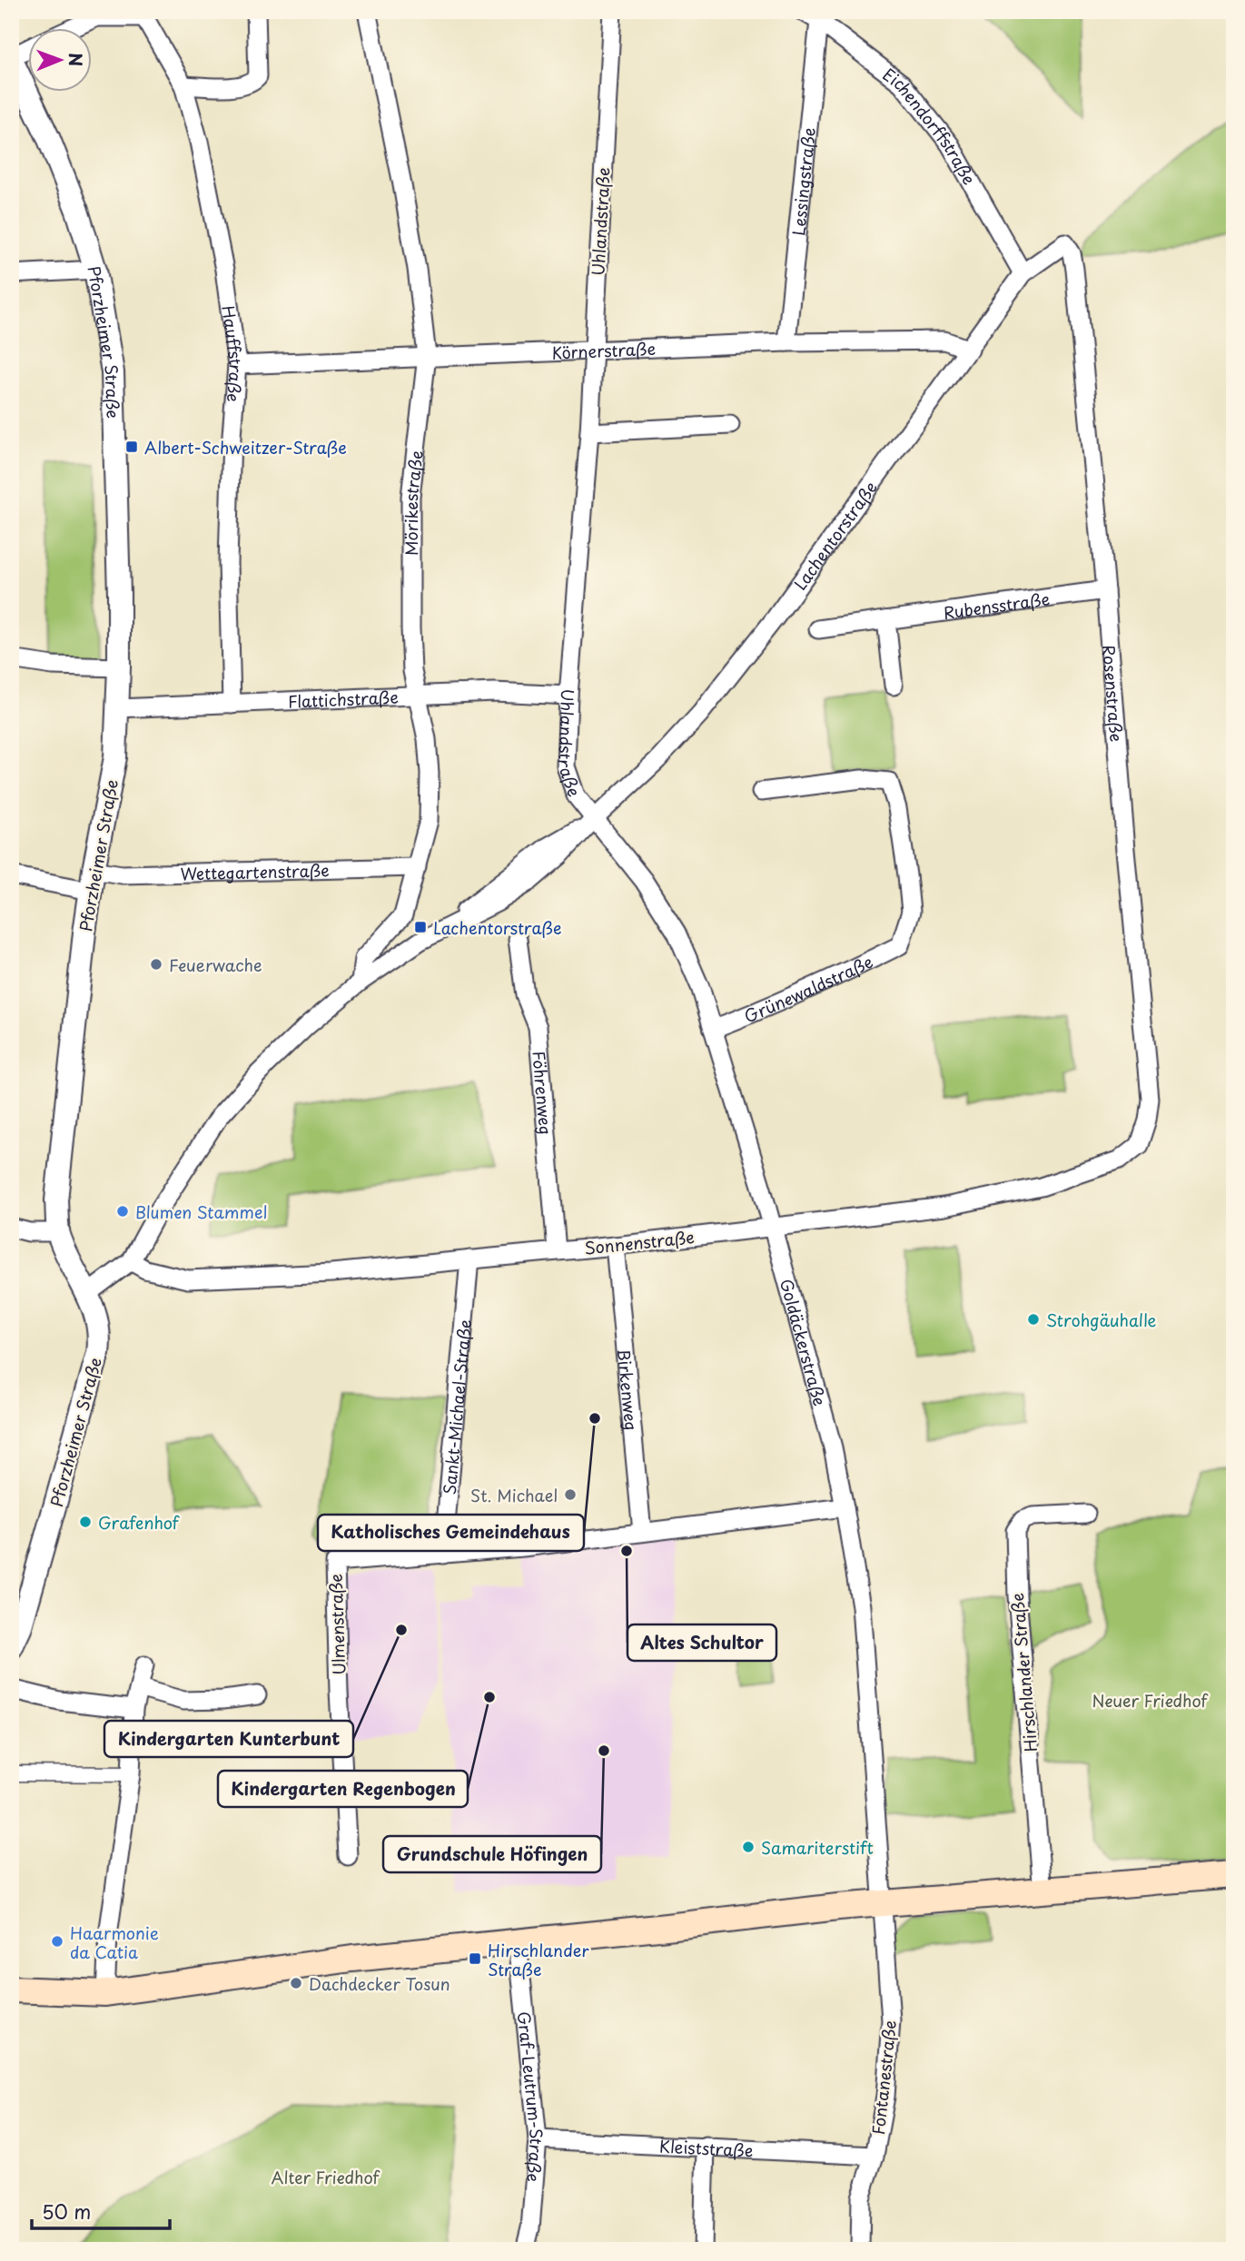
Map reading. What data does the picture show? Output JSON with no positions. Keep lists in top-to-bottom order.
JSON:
{
  "streets": {
    "street": [
      "Eichendorffstraße",
      "Lessingstraße",
      "Uhlandstraße",
      "Pforzheimer Straße",
      "Körnerstraße",
      "Hauffstraße",
      "Mörikestraße",
      "Lachentorstraße",
      "Rubensstraße",
      "Rosenstraße",
      "Flattichstraße",
      "Wettegartenstraße",
      "Grünewaldstraße",
      "Föhrenweg",
      "Sonnenstraße",
      "Goldäckerstraße",
      "Birkenweg",
      "Sankt-Michael-Straße",
      "Ulmenstraße",
      "Hirschlander Straße",
      "Fontanestraße",
      "Graf-Leutrum-Straße",
      "Kleiststraße"
    ]
  },
  "crossings": [
    ["Eichendorffstraße", "Lessingstraße"],
    ["Eichendorffstraße", "Lachentorstraße"],
    ["Lessingstraße", "Körnerstraße"],
    ["Uhlandstraße", "Körnerstraße"],
    ["Uhlandstraße", "Lachentorstraße"],
    ["Uhlandstraße", "Flattichstraße"],
    ["Uhlandstraße", "Goldäckerstraße"],
    ["Pforzheimer Straße", "Hauffstraße"],
    ["Pforzheimer Straße", "Lachentorstraße"],
    ["Pforzheimer Straße", "Flattichstraße"],
    ["Pforzheimer Straße", "Wettegartenstraße"],
    ["Körnerstraße", "Hauffstraße"],
    ["Körnerstraße", "Mörikestraße"],
    ["Körnerstraße", "Lachentorstraße"],
    ["Hauffstraße", "Flattichstraße"],
    ["Mörikestraße", "Lachentorstraße"],
    ["Mörikestraße", "Flattichstraße"],
    ["Mörikestraße", "Wettegartenstraße"],
    ["Lachentorstraße", "Rosenstraße"],
    ["Lachentorstraße", "Sonnenstraße"],
    ["Lachentorstraße", "Goldäckerstraße"],
    ["Rubensstraße", "Rosenstraße"],
    ["Rosenstraße", "Sonnenstraße"],
    ["Grünewaldstraße", "Goldäckerstraße"],
    ["Föhrenweg", "Sonnenstraße"],
    ["Sonnenstraße", "Goldäckerstraße"],
    ["Sonnenstraße", "Birkenweg"],
    ["Sonnenstraße", "Sankt-Michael-Straße"],
    ["Goldäckerstraße", "Ulmenstraße"],
    ["Goldäckerstraße", "Fontanestraße"],
    ["Birkenweg", "Ulmenstraße"],
    ["Sankt-Michael-Straße", "Ulmenstraße"],
    ["Fontanestraße", "Kleiststraße"],
    ["Graf-Leutrum-Straße", "Kleiststraße"]
  ],
  "parks": ["Neuer Friedhof", "Alter Friedhof"],
  "places": {
    "transit": ["Albert-Schweitzer-Straße", "Lachentorstraße", "Hirschlander Straße"],
    "other": [
      "Feuerwache",
      "Blumen Stammel",
      "Strohgäuhalle",
      "Katholisches Gemeindehaus",
      "St. Michael",
      "Grafenhof",
      "Altes Schultor",
      "Kindergarten Kunterbunt",
      "Kindergarten Regenbogen",
      "Grundschule Höfingen",
      "Samariterstift",
      "Haarmonie da Catia",
      "Dachdecker Tosun"
    ]
  },
  "scale_bar": "50 m",
  "north": "right"
}
